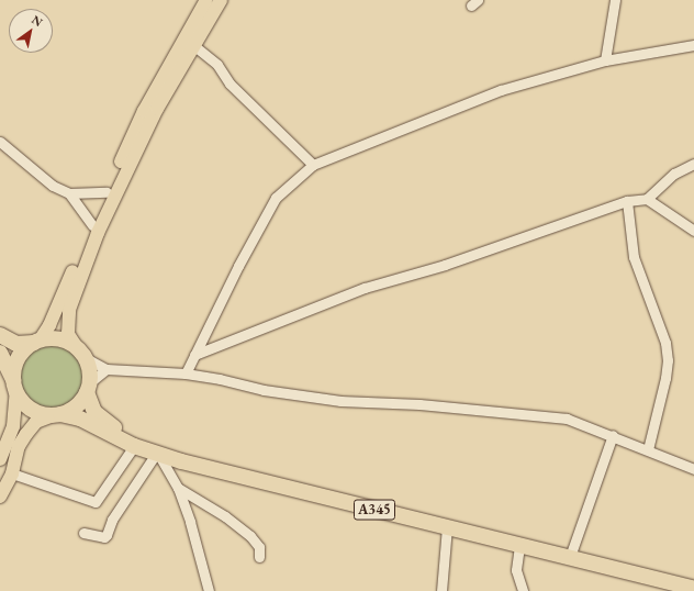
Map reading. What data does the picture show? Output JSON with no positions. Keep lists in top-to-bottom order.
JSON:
{
  "streets": {
    "highway": ["A345"]
  },
  "north": "top right"
}
